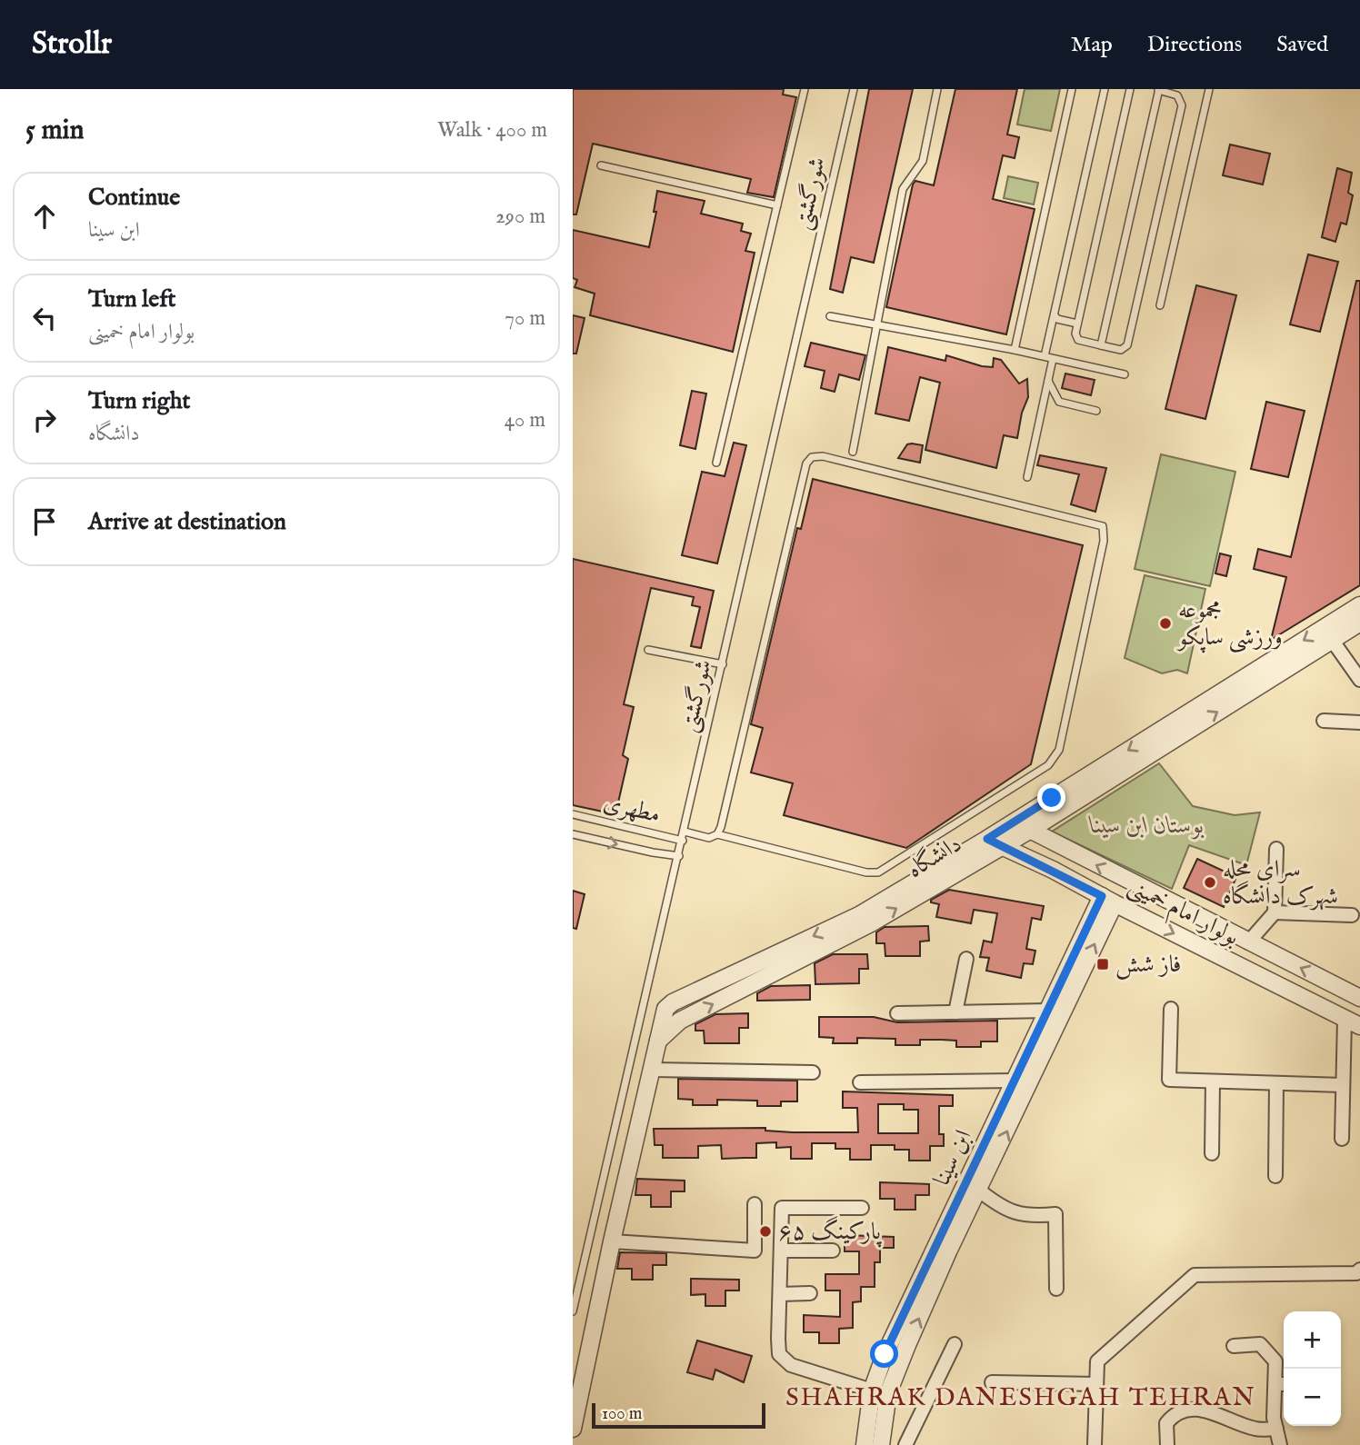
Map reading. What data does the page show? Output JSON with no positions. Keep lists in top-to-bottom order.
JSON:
{
  "streets": {
    "street": ["دانشگاه", "بولوار امام خمینی", "ابن سینا"],
    "lane": ["شورگشتی", "مطهری"]
  },
  "crossings": [
    ["شورگشتی", "مطهری"],
    ["دانشگاه", "بولوار امام خمینی"],
    ["بولوار امام خمینی", "ابن سینا"]
  ],
  "districts": ["SHAHRAK DANESHGAH TEHRAN"],
  "parks": ["بوستان ابن سینا"],
  "places": {
    "other": ["مجموعه ورزشی ساپکو", "سرای محله شهرک دانشگاه", "پارکینگ ۶۵"],
    "transit": ["فاز شش"]
  },
  "scale_bar": "100 m",
  "page": {
    "header": "Strollr",
    "nav": ["Map", "Directions", "Saved"],
    "heading": ["5 min", "Walk · 400 m"],
    "list": [
      ["Continue", "ابن سینا", "290 m"],
      ["Turn left", "بولوار امام خمینی", "70 m"],
      ["Turn right", "دانشگاه", "40 m"],
      "Arrive at destination"
    ],
    "map_buttons": ["+", "−"],
    "scale": "100 m"
  }
}
